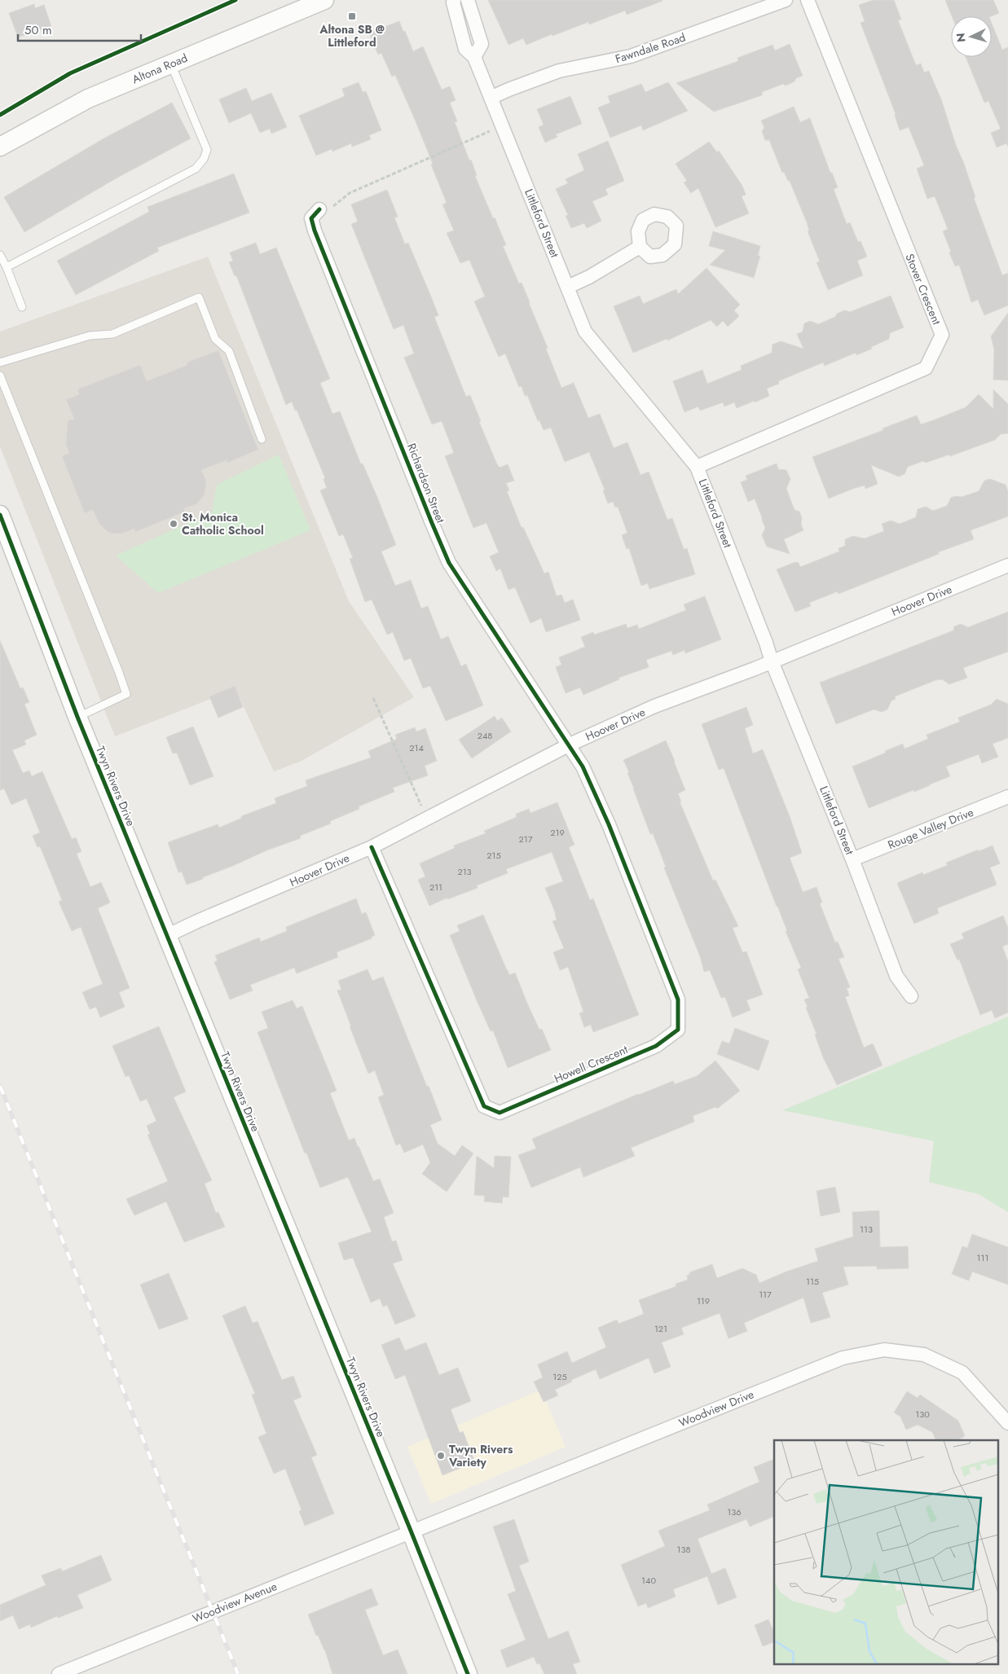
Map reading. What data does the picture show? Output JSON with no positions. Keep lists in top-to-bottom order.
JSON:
{
  "streets": {
    "street": [
      "Fawndale Road",
      "Altona Road",
      "Littleford Street",
      "Stover Crescent",
      "Richardson Street",
      "Hoover Drive",
      "Twyn Rivers Drive",
      "Rouge Valley Drive",
      "Howell Crescent",
      "Woodview Drive",
      "Woodview Avenue"
    ]
  },
  "crossings": [
    ["Fawndale Road", "Littleford Street"],
    ["Littleford Street", "Stover Crescent"],
    ["Littleford Street", "Hoover Drive"],
    ["Littleford Street", "Rouge Valley Drive"],
    ["Richardson Street", "Hoover Drive"],
    ["Richardson Street", "Howell Crescent"],
    ["Hoover Drive", "Twyn Rivers Drive"],
    ["Hoover Drive", "Howell Crescent"],
    ["Twyn Rivers Drive", "Woodview Drive"],
    ["Twyn Rivers Drive", "Woodview Avenue"],
    ["Woodview Drive", "Woodview Avenue"]
  ],
  "places": {
    "transit": ["Altona SB @ Littleford"],
    "other": ["St. Monica Catholic School", "Twyn Rivers Variety"]
  },
  "house_numbers": [
    "248",
    "214",
    "219",
    "217",
    "215",
    "213",
    "211",
    "113",
    "111",
    "115",
    "117",
    "119",
    "121",
    "125",
    "130",
    "136",
    "138",
    "140"
  ],
  "scale_bar": "50 m",
  "north": "left"
}
